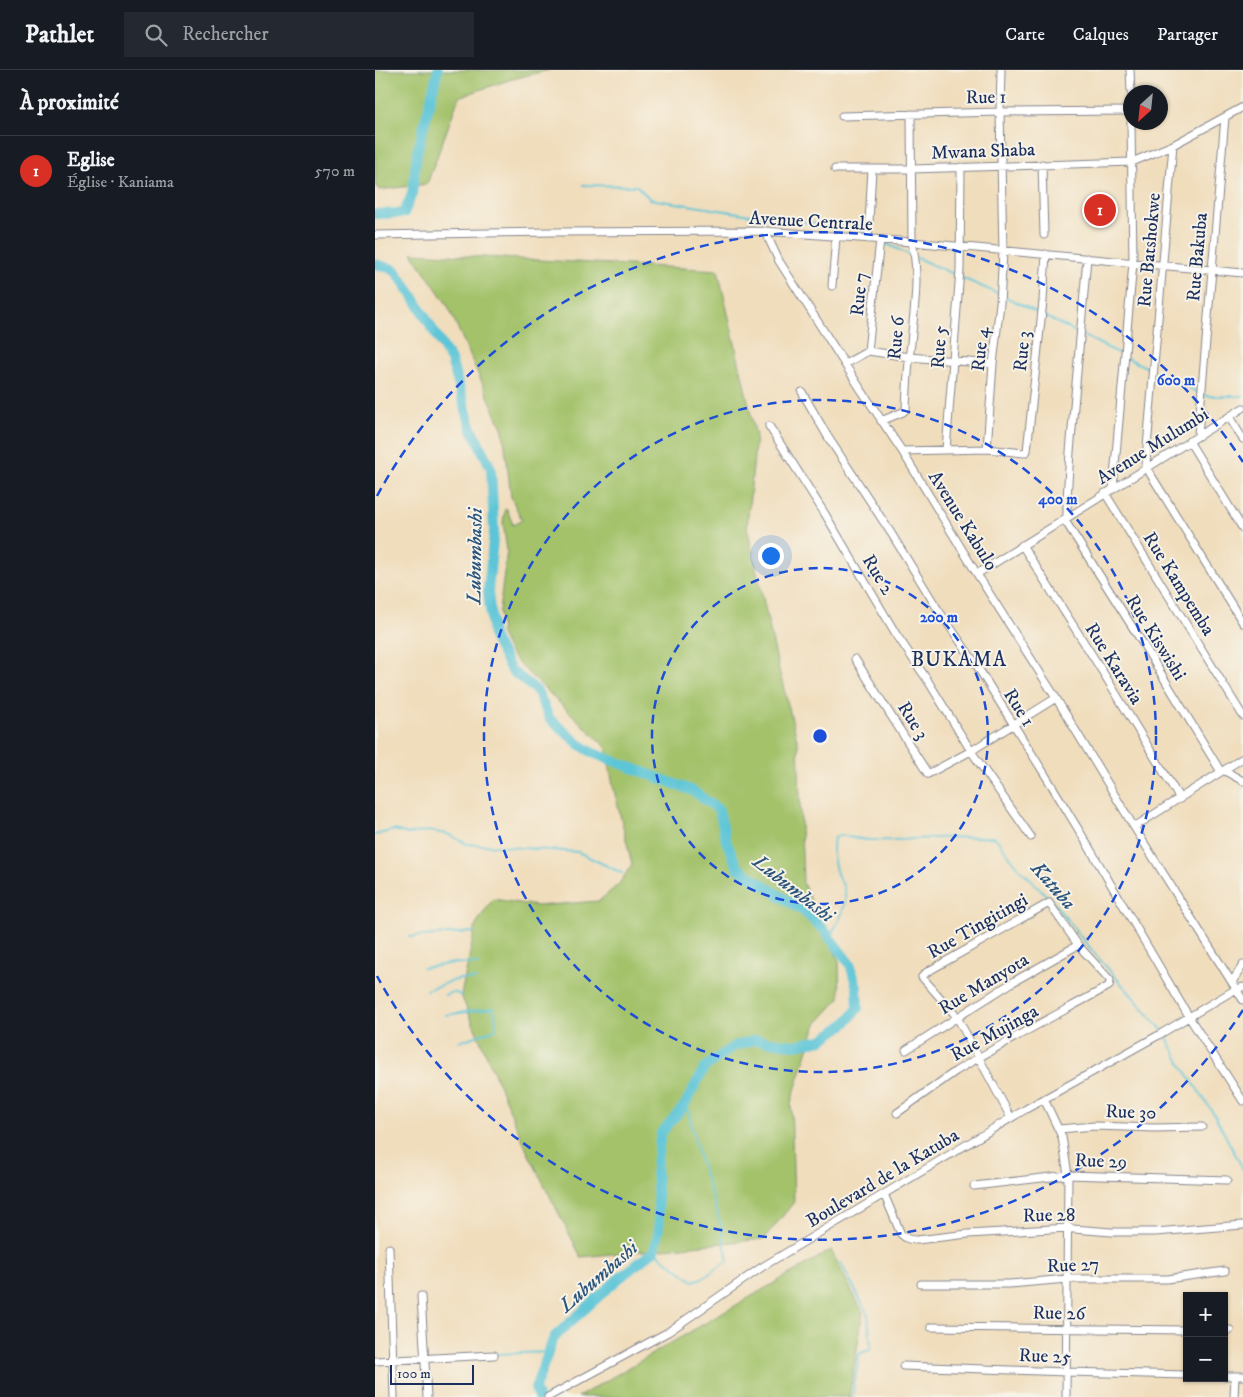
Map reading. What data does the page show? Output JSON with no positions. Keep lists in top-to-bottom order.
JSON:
{
  "streets": {
    "street": [
      "Rue 1",
      "Mwana Shaba",
      "Avenue Centrale",
      "Rue Batshokwe",
      "Rue Bakuba",
      "Rue 7",
      "Rue 6",
      "Rue 5",
      "Rue 4",
      "Rue 3",
      "Avenue Mulumbi",
      "Avenue Kabulo",
      "Rue 2",
      "Rue Kampemba",
      "Rue Kiswishi",
      "Rue Karavia",
      "Rue Tingitingi",
      "Rue Manyota",
      "Rue Mujinga",
      "Rue 30",
      "Rue 29",
      "Boulevard de la Katuba",
      "Rue 28",
      "Rue 27",
      "Rue 26",
      "Rue 25"
    ]
  },
  "crossings": [
    ["Rue 1", "Rue 6"],
    ["Rue 1", "Rue 4"],
    ["Rue 1", "Boulevard de la Katuba"],
    ["Mwana Shaba", "Rue 6"],
    ["Mwana Shaba", "Rue 5"],
    ["Mwana Shaba", "Rue 4"],
    ["Avenue Centrale", "Rue Batshokwe"],
    ["Avenue Centrale", "Rue Bakuba"],
    ["Avenue Centrale", "Rue 7"],
    ["Avenue Centrale", "Rue 6"],
    ["Avenue Centrale", "Rue 5"],
    ["Avenue Centrale", "Rue 4"],
    ["Avenue Centrale", "Rue 3"],
    ["Avenue Centrale", "Avenue Kabulo"],
    ["Rue Batshokwe", "Avenue Mulumbi"],
    ["Rue Bakuba", "Avenue Mulumbi"],
    ["Rue 6", "Avenue Kabulo"],
    ["Rue 4", "Rue 3"],
    ["Rue 3", "Rue 2"],
    ["Avenue Mulumbi", "Avenue Kabulo"],
    ["Avenue Mulumbi", "Rue Kampemba"],
    ["Avenue Mulumbi", "Rue Kiswishi"],
    ["Avenue Mulumbi", "Rue Karavia"],
    ["Avenue Kabulo", "Boulevard de la Katuba"],
    ["Rue Tingitingi", "Rue Manyota"],
    ["Rue Tingitingi", "Rue Mujinga"],
    ["Rue Manyota", "Rue Mujinga"],
    ["Boulevard de la Katuba", "Rue 28"]
  ],
  "districts": ["BUKAMA"],
  "water": ["Lubumbashi", "Katuba"],
  "scale_bar": "100 m",
  "north": "bottom left",
  "page": {
    "header": "Pathlet",
    "search": "Rechercher",
    "nav": ["Carte", "Calques", "Partager"],
    "heading": "À proximité",
    "list": [
      {
        "mark": "1",
        "name": "Eglise",
        "note": "Église · Kaniama",
        "value": "570 m"
      }
    ],
    "pins": "1",
    "map_buttons": ["+", "−"],
    "scale": "100 m"
  },
  "rings": ["600 m", "400 m", "200 m"]
}
